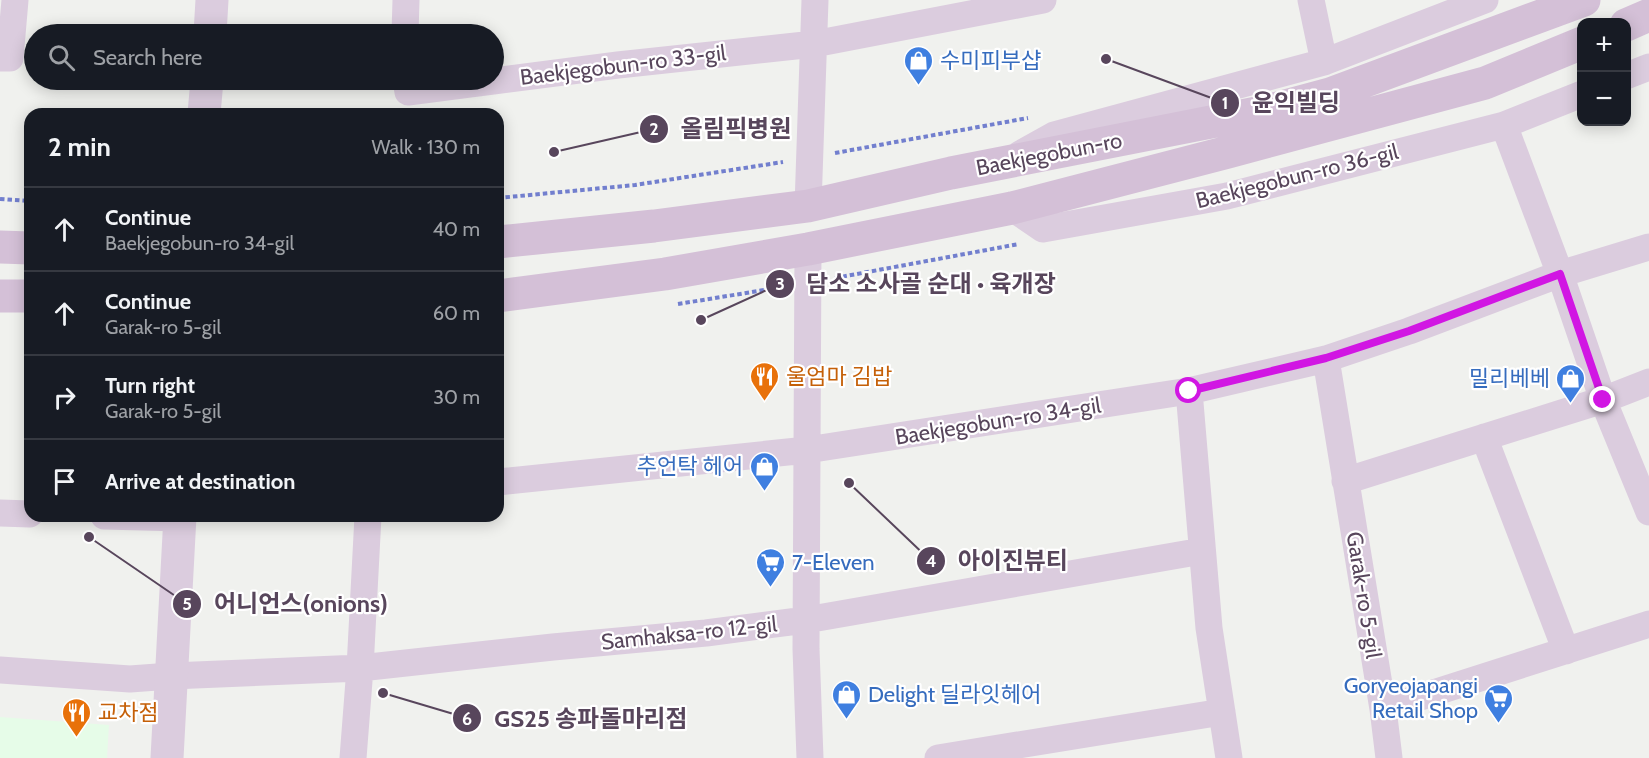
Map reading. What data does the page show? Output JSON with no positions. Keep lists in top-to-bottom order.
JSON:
{
  "streets": {
    "main road": ["Baekjegobun-ro"],
    "street": [
      "Baekjegobun-ro 33-gil",
      "Baekjegobun-ro 36-gil",
      "Baekjegobun-ro 34-gil",
      "Garak-ro 5-gil",
      "Samhaksa-ro 12-gil"
    ]
  },
  "crossings": [
    ["Baekjegobun-ro", "Baekjegobun-ro 36-gil"],
    ["Baekjegobun-ro 34-gil", "Garak-ro 5-gil"]
  ],
  "places": {
    "other": [
      "윤익빌딩",
      "올림픽병원",
      "담소 소사골 순대 • 육개장",
      "아이진뷰티",
      "어니언스(onions)",
      "GS25 송파돌마리점"
    ],
    "shop": [
      "수미피부샵",
      "밀리베베",
      "추언탁 헤어",
      "Delight 딜라잇헤어"
    ],
    "restaurant": ["울엄마 김밥", "교차점"],
    "supermarket": ["7-Eleven", "Goryeojapangi Retail Shop"]
  },
  "page": {
    "map_buttons": ["+", "−"],
    "search": "Search here",
    "heading": ["2 min", "Walk · 130 m"],
    "list": [
      ["Continue", "Baekjegobun-ro 34-gil", "40 m"],
      ["Continue", "Garak-ro 5-gil", "60 m"],
      ["Turn right", "Garak-ro 5-gil", "30 m"],
      "Arrive at destination"
    ]
  }
}
